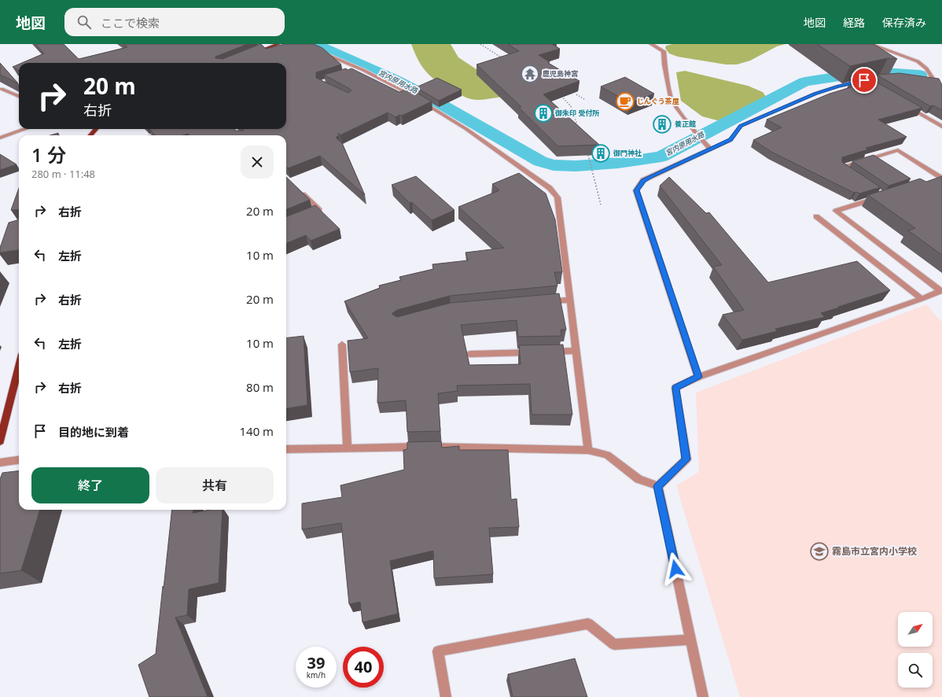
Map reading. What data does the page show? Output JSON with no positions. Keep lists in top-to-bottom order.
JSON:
{
  "water": ["宮内原用水路"],
  "places": {
    "temple": ["鹿児島神宮"],
    "cafe": ["じんぐう茶屋"],
    "building": ["御朱印 受付所", "養正館", "御門神社"],
    "school or university": ["霧島市立宮内小学校"]
  },
  "north": "top right",
  "page": {
    "header": "地図",
    "search": "ここで検索",
    "nav": ["地図", "経路", "保存済み"],
    "turn": ["20 m", "右折"],
    "heading": ["1 分", "280 m · 11:48"],
    "list": [
      {
        "name": "右折",
        "value": "20 m"
      },
      {
        "name": "左折",
        "value": "10 m"
      },
      {
        "name": "右折",
        "value": "20 m"
      },
      {
        "name": "左折",
        "value": "10 m"
      },
      {
        "name": "右折",
        "value": "80 m"
      },
      {
        "name": "目的地に到着",
        "value": "140 m"
      }
    ],
    "buttons": ["終了", "共有"],
    "speed": "39 km/h",
    "limit": "40"
  }
}
